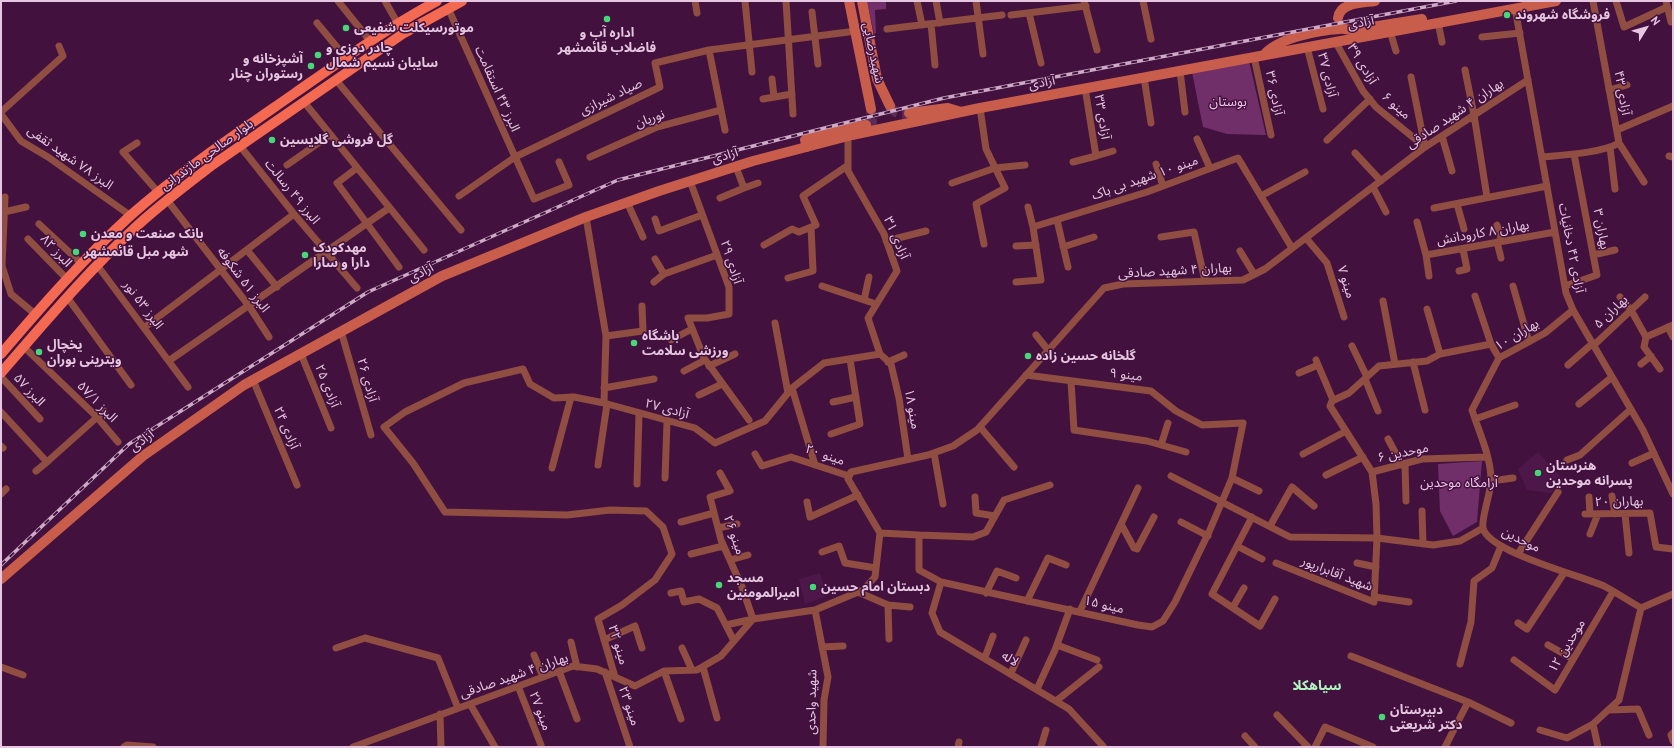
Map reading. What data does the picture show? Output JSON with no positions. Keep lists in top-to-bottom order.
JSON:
{
  "streets": {
    "main road": ["آزادی", "شهیدرضایی", "بلوار صالحی مازندرانی"],
    "street": [
      "آزادی ۳۹",
      "آزادی ۳۷",
      "البرز ۴۳ استقامت",
      "آزادی ۳۶",
      "آزادی ۴۳",
      "صیاد شیرازی",
      "مینو ۶",
      "بهاران ۴ شهید صادقی",
      "آزادی ۳۳",
      "نوریان",
      "البرز ۷۸ شهید ثقفی",
      "مینو ۱۰ شهید بی باک",
      "البرز ۴۹ رسالت",
      "بهاران ۳",
      "بهاران ۸ کارودانش",
      "آزادی ۳۱",
      "آزادی ۴۲ دخانیات",
      "البرز ۸۲",
      "آزادی ۲۹",
      "البرز ۵۱ شکوفه",
      "مینو ۷",
      "البرز ۵۳ نور",
      "بهاران ۵",
      "بهاران ۱۰",
      "مینو ۹",
      "آزادی ۲۶",
      "آزادی ۲۵",
      "البرز ۵۷",
      "البرز ۵۷/۱",
      "آزادی ۲۷",
      "مینو ۱۸",
      "آزادی ۲۴",
      "موحدین ۶",
      "مینو ۲۰",
      "بهاران ۲۰",
      "مینو ۲۶",
      "موحدین",
      "شهید آقابرارپور",
      "مینو ۱۵",
      "مینو ۳۲",
      "موحدین ۱۲",
      "لاله",
      "شهید واحدی",
      "مینو ۲۳",
      "مینو ۲۷"
    ]
  },
  "crossings": [
    ["آزادی", "آزادی ۳۹"],
    ["آزادی", "آزادی ۳۷"],
    ["آزادی", "آزادی ۳۶"],
    ["آزادی", "آزادی ۳۳"],
    ["آزادی", "آزادی ۳۱"],
    ["آزادی", "آزادی ۴۲ دخانیات"],
    ["آزادی", "آزادی ۲۹"],
    ["آزادی", "آزادی ۲۶"],
    ["آزادی", "آزادی ۲۵"],
    ["آزادی", "آزادی ۲۴"],
    ["شهیدرضایی", "صیاد شیرازی"],
    ["آزادی ۳۹", "مینو ۶"],
    ["البرز ۴۳ استقامت", "صیاد شیرازی"],
    ["البرز ۴۳ استقامت", "بلوار صالحی مازندرانی"],
    ["مینو ۶", "بهاران ۴ شهید صادقی"],
    ["بهاران ۴ شهید صادقی", "مینو ۱۰ شهید بی باک"],
    ["بهاران ۴ شهید صادقی", "آزادی ۳۱"],
    ["بهاران ۴ شهید صادقی", "آزادی ۴۲ دخانیات"],
    ["بهاران ۴ شهید صادقی", "مینو ۷"],
    ["بهاران ۴ شهید صادقی", "مینو ۹"],
    ["بهاران ۴ شهید صادقی", "آزادی ۲۷"],
    ["بهاران ۴ شهید صادقی", "مینو ۱۸"],
    ["بهاران ۴ شهید صادقی", "مینو ۲۰"],
    ["بهاران ۴ شهید صادقی", "مینو ۲۶"],
    ["بهاران ۴ شهید صادقی", "مینو ۳۲"],
    ["بهاران ۴ شهید صادقی", "مینو ۲۳"],
    ["بهاران ۴ شهید صادقی", "مینو ۲۷"],
    ["بلوار صالحی مازندرانی", "البرز ۷۸ شهید ثقفی"],
    ["بلوار صالحی مازندرانی", "البرز ۴۹ رسالت"],
    ["بلوار صالحی مازندرانی", "البرز ۸۲"],
    ["بلوار صالحی مازندرانی", "البرز ۵۱ شکوفه"],
    ["بلوار صالحی مازندرانی", "البرز ۵۳ نور"],
    ["بلوار صالحی مازندرانی", "البرز ۵۷/۱"],
    ["بهاران ۳", "آزادی ۴۲ دخانیات"],
    ["بهاران ۸ کارودانش", "آزادی ۴۲ دخانیات"],
    ["آزادی ۳۱", "آزادی ۲۷"],
    ["آزادی ۳۱", "مینو ۱۸"],
    ["آزادی ۳۱", "مینو ۲۰"],
    ["آزادی ۴۲ دخانیات", "بهاران ۵"],
    ["آزادی ۴۲ دخانیات", "بهاران ۱۰"],
    ["بهاران ۱۰", "موحدین"],
    ["مینو ۹", "مینو ۱۵"],
    ["آزادی ۲۷", "مینو ۱۸"],
    ["آزادی ۲۷", "مینو ۲۰"],
    ["آزادی ۲۷", "مینو ۳۲"],
    ["مینو ۱۸", "مینو ۲۰"],
    ["موحدین ۶", "موحدین"],
    ["موحدین ۶", "شهید آقابرارپور"],
    ["موحدین", "موحدین ۱۲"],
    ["مینو ۱۵", "لاله"]
  ],
  "districts": ["سیاهکلا"],
  "parks": ["بوستان", "آرامگاه موحدین"],
  "places": [
    "فروشگاه شهروند",
    "اداره آب و فاضلاب قائمشهر",
    "موتورسیکلت شفیعی",
    "چادر دوزی و سایبان نسیم شمال",
    "آشپزخانه و رستوران چنار",
    "گل فروشی گلایسین",
    "بانک صنعت و معدن",
    "شهر مبل قائمشهر",
    "مهدکودک دارا و سارا",
    "باشگاه ورزشی سلامت",
    "یخچال ویترینی بوران",
    "گلخانه حسین زاده",
    "هنرستان پسرانه موحدین",
    "مسجد امیرالمومنین",
    "دبستان امام حسین",
    "دبیرستان دکتر شریعتی"
  ],
  "north": "top right"
}
